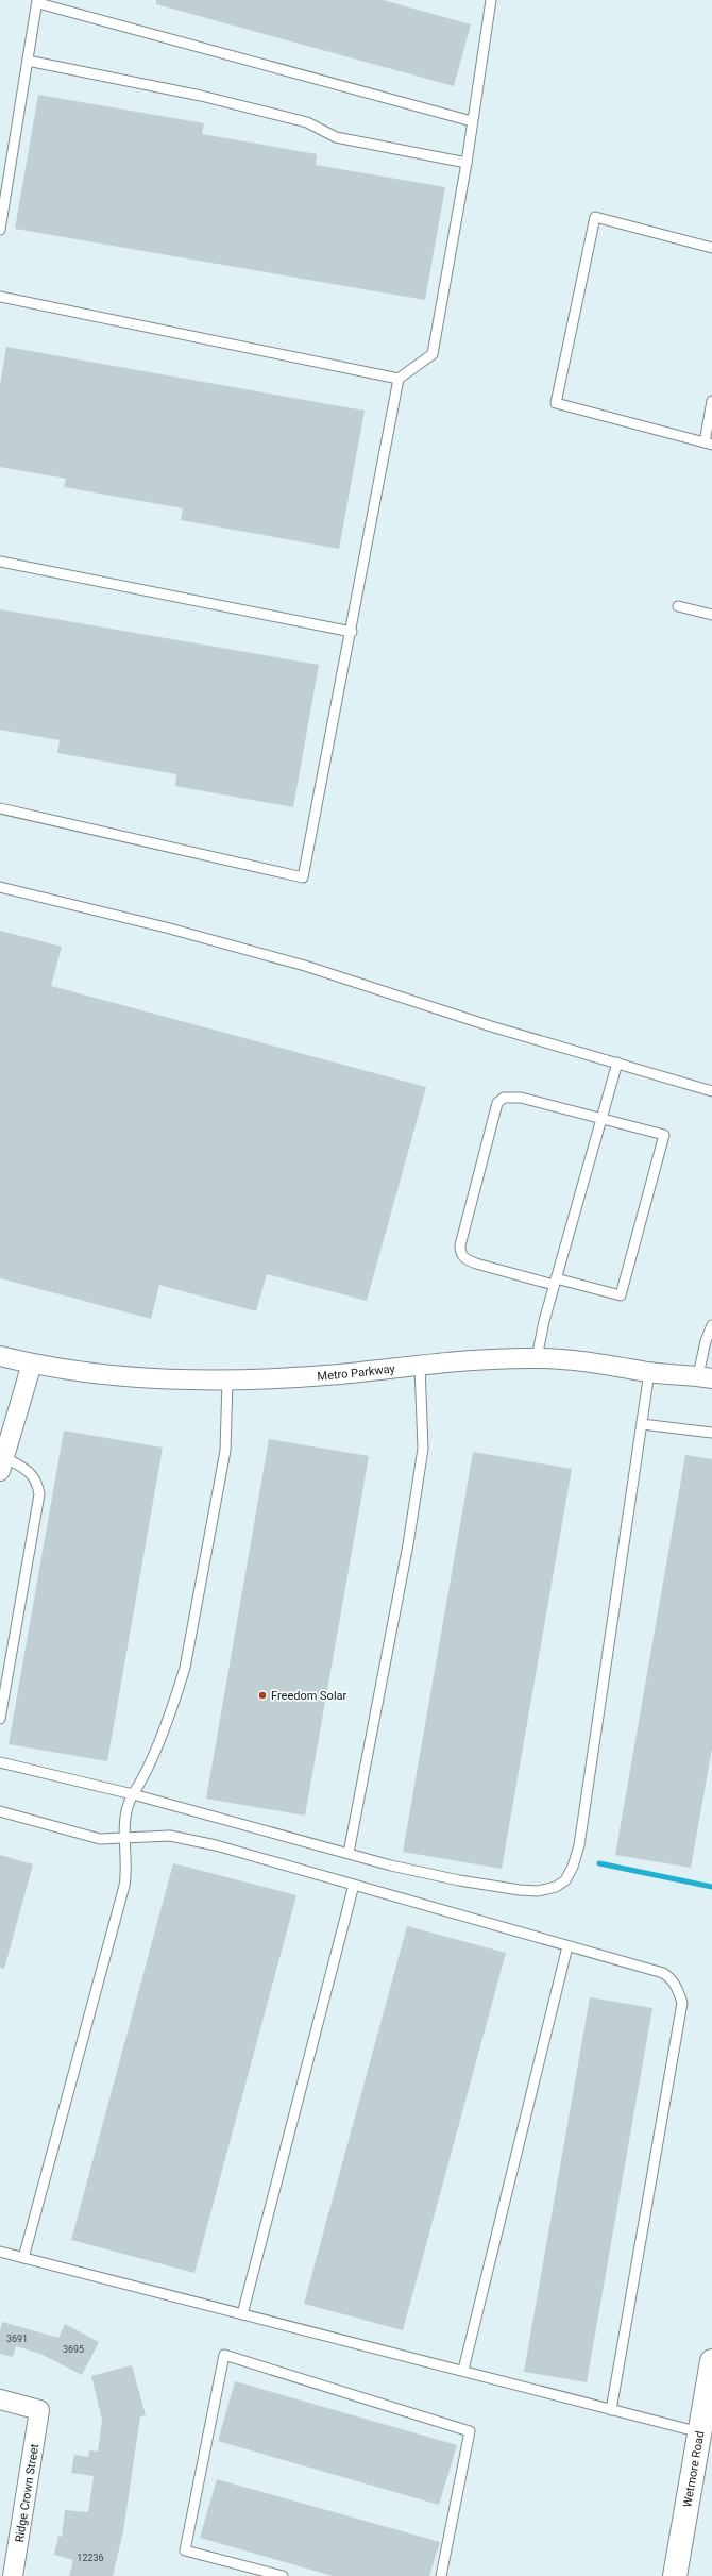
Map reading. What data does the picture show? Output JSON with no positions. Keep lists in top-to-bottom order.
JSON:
{
  "streets": {
    "main road": ["Wetmore Road"],
    "street": ["Metro Parkway", "Ridge Crown Street"]
  },
  "places": ["Freedom Solar"],
  "house_numbers": ["3691", "3695", "12236"]
}
